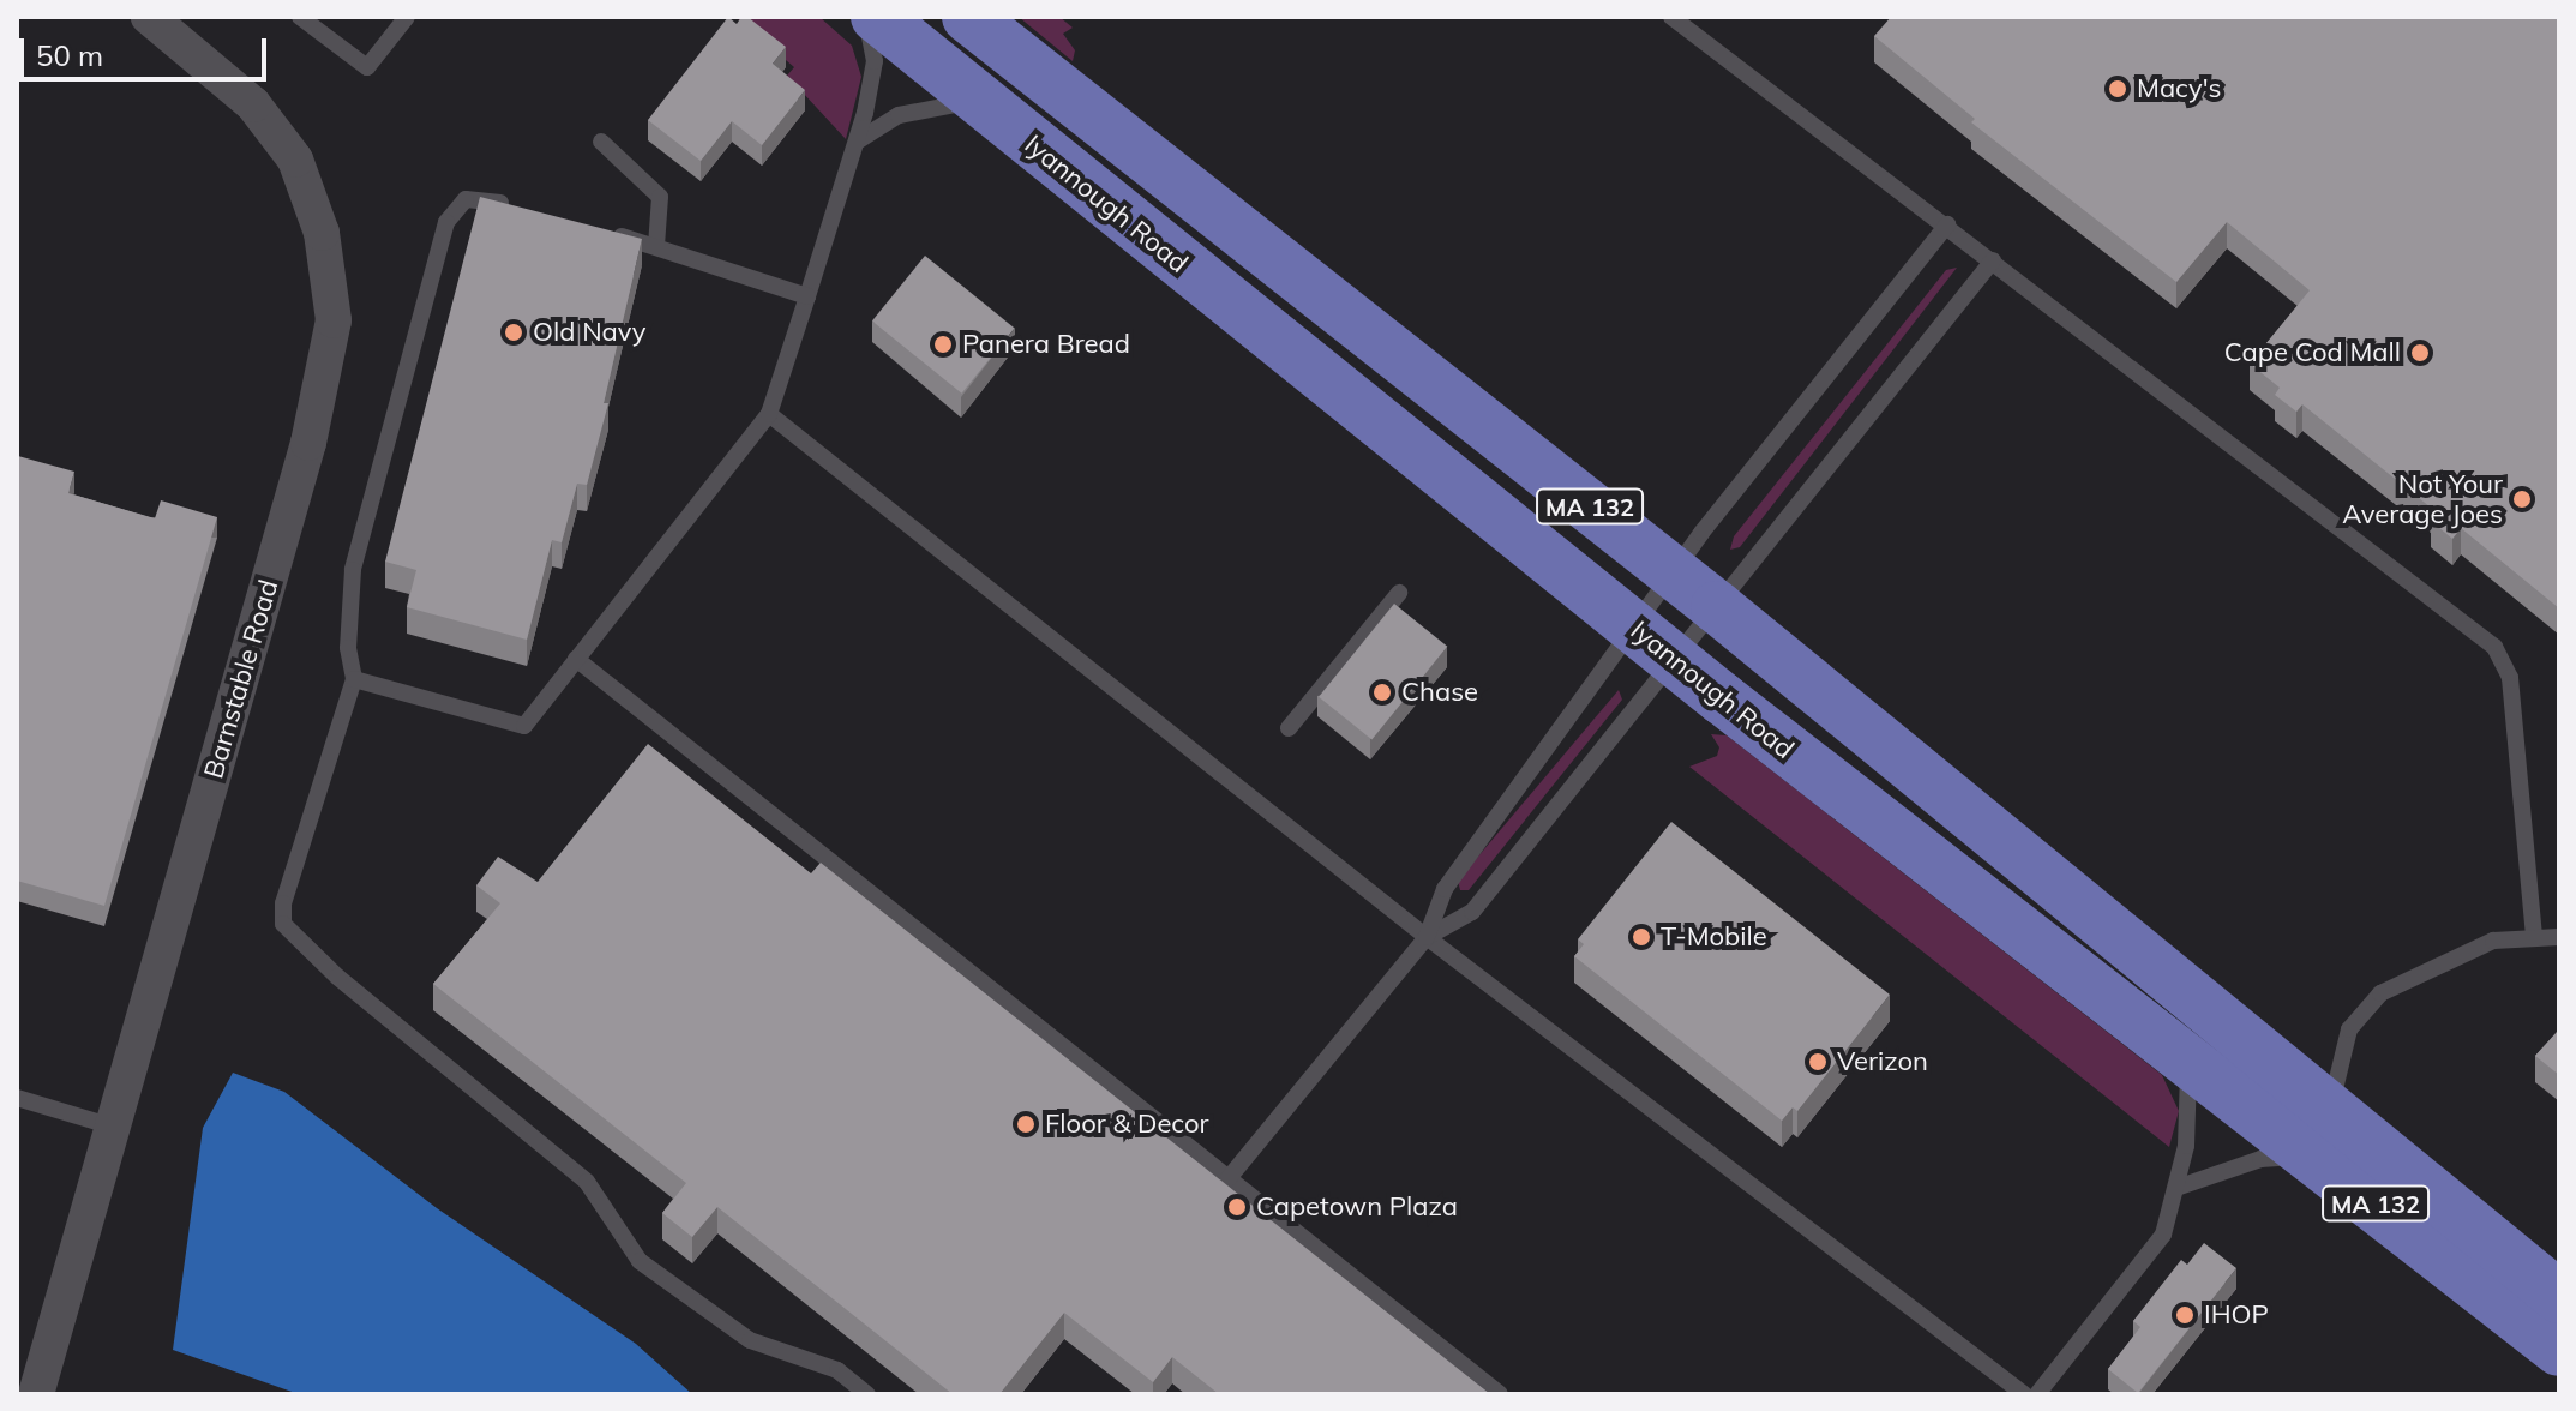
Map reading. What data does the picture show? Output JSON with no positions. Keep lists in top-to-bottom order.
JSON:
{
  "streets": {
    "main road": ["Iyannough Road", "MA 132"],
    "street": ["Barnstable Road"]
  },
  "places": [
    "Macy's",
    "Old Navy",
    "Panera Bread",
    "Cape Cod Mall",
    "Not Your Average Joes",
    "Chase",
    "T-Mobile",
    "Verizon",
    "Floor & Decor",
    "Capetown Plaza",
    "IHOP"
  ],
  "scale_bar": "50 m"
}
